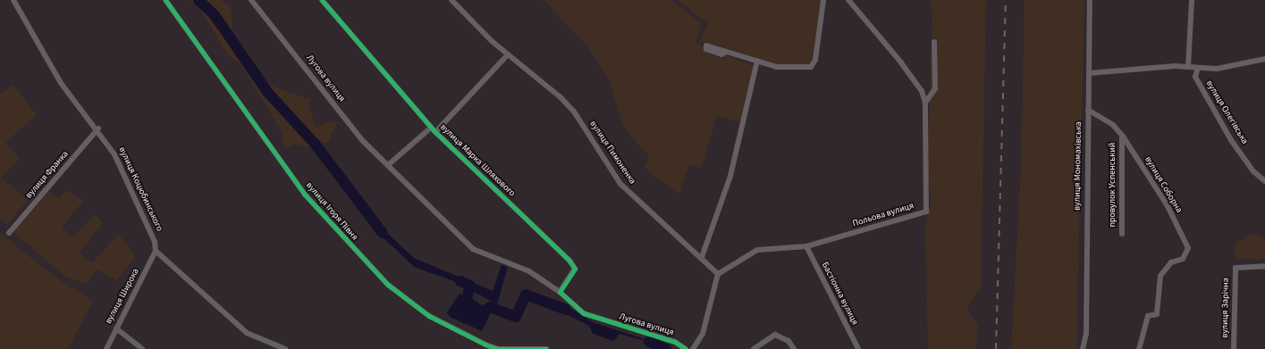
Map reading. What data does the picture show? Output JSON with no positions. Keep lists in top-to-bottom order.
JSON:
{
  "streets": {
    "street": [
      "Лугова вулиця",
      "вулиця Олегівська",
      "вулиця Пимоненка",
      "вулиця Марка Шляхового",
      "вулиця Мономахівська",
      "вулиця Франка",
      "провулок Успенський",
      "вулиця Соборна",
      "вулиця Коцюбинського",
      "вулиця Ігоря Півня",
      "Польова вулиця",
      "Бастіонна вулиця",
      "вулиця Широка",
      "вулиця Зарічна"
    ]
  },
  "crossings": [
    ["Лугова вулиця", "вулиця Марка Шляхового"],
    ["вулиця Олегівська", "вулиця Мономахівська"],
    ["вулиця Пимоненка", "Польова вулиця"],
    ["вулиця Мономахівська", "вулиця Соборна"],
    ["вулиця Франка", "вулиця Коцюбинського"],
    ["провулок Успенський", "вулиця Соборна"],
    ["вулиця Коцюбинського", "вулиця Широка"],
    ["Польова вулиця", "Бастіонна вулиця"]
  ]
}
